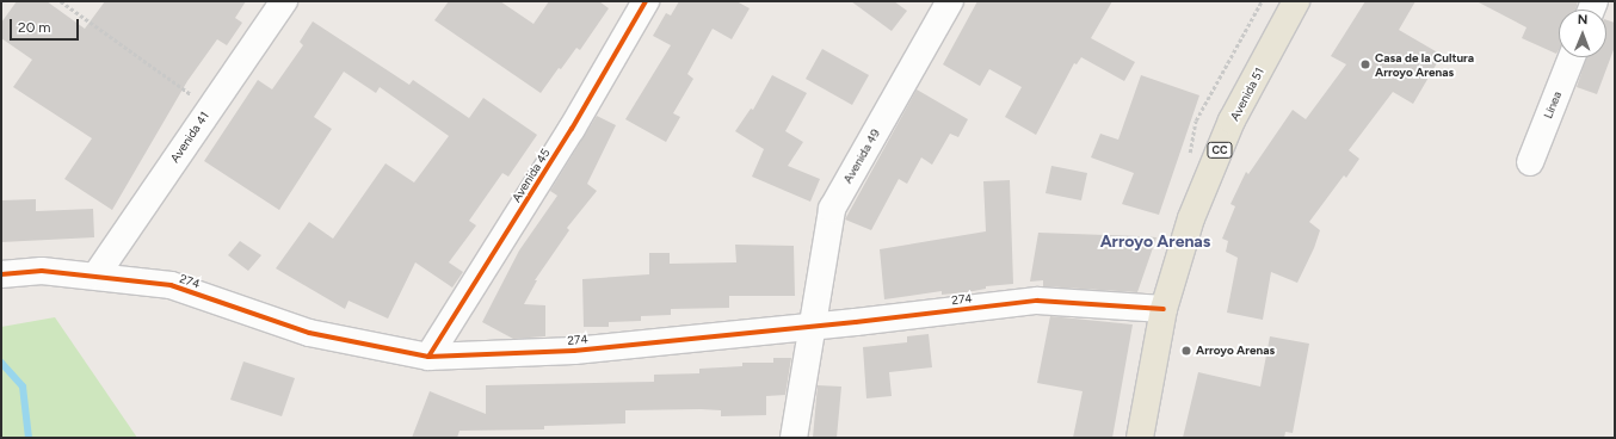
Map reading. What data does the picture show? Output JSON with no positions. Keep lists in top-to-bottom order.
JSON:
{
  "streets": {
    "main road": ["Avenida 51", "CC"],
    "street": [
      "Línea",
      "Avenida 41",
      "Avenida 49",
      "Avenida 45",
      "274"
    ]
  },
  "crossings": [
    ["Avenida 51", "274"],
    ["Avenida 41", "274"],
    ["Avenida 49", "274"],
    ["Avenida 45", "274"]
  ],
  "districts": ["Arroyo Arenas"],
  "places": ["Casa de la Cultura Arroyo Arenas", "Arroyo Arenas"],
  "scale_bar": "20 m",
  "north": "top"
}
